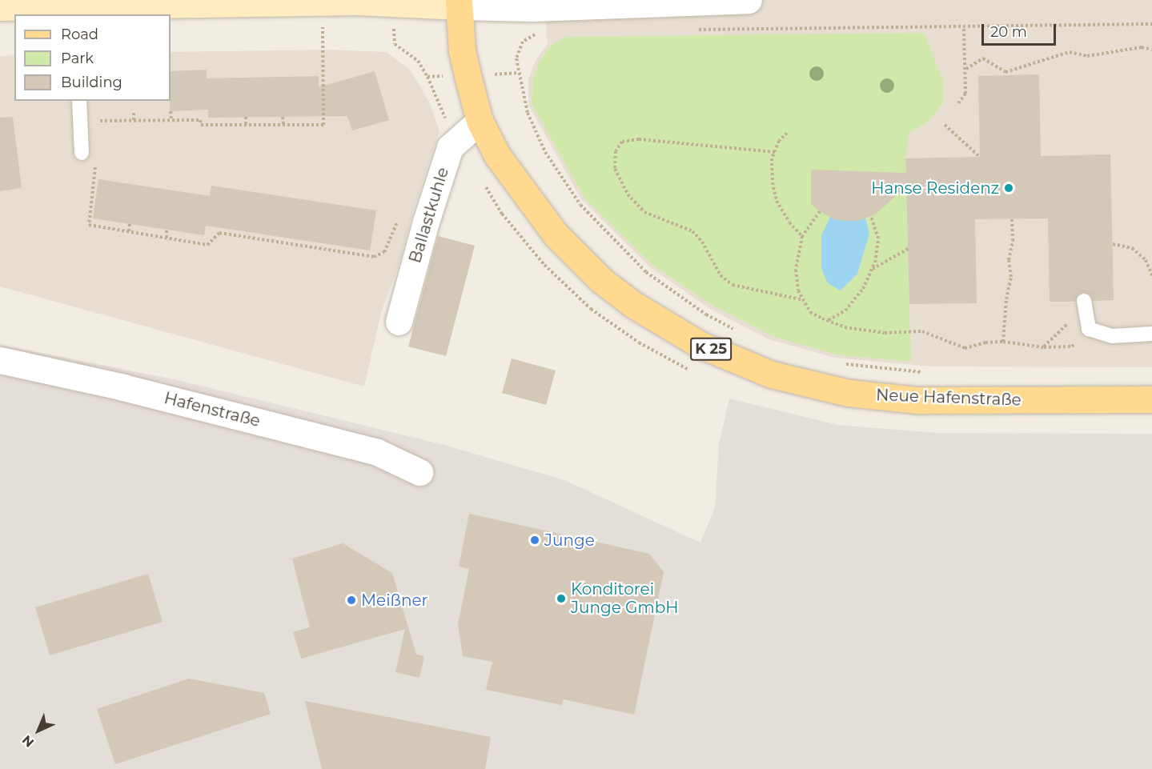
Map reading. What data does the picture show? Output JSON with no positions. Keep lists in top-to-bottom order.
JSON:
{
  "streets": {
    "main road": ["K 25", "Neue Hafenstraße"],
    "street": ["Ballastkuhle", "Hafenstraße"]
  },
  "crossings": [
    ["Ballastkuhle", "Neue Hafenstraße"]
  ],
  "places": [
    "Hanse Residenz",
    "Junge",
    "Konditorei Junge GmbH",
    "Meißner"
  ],
  "legend": ["Road", "Park", "Building"],
  "scale_bar": "20 m",
  "north": "bottom left"
}
